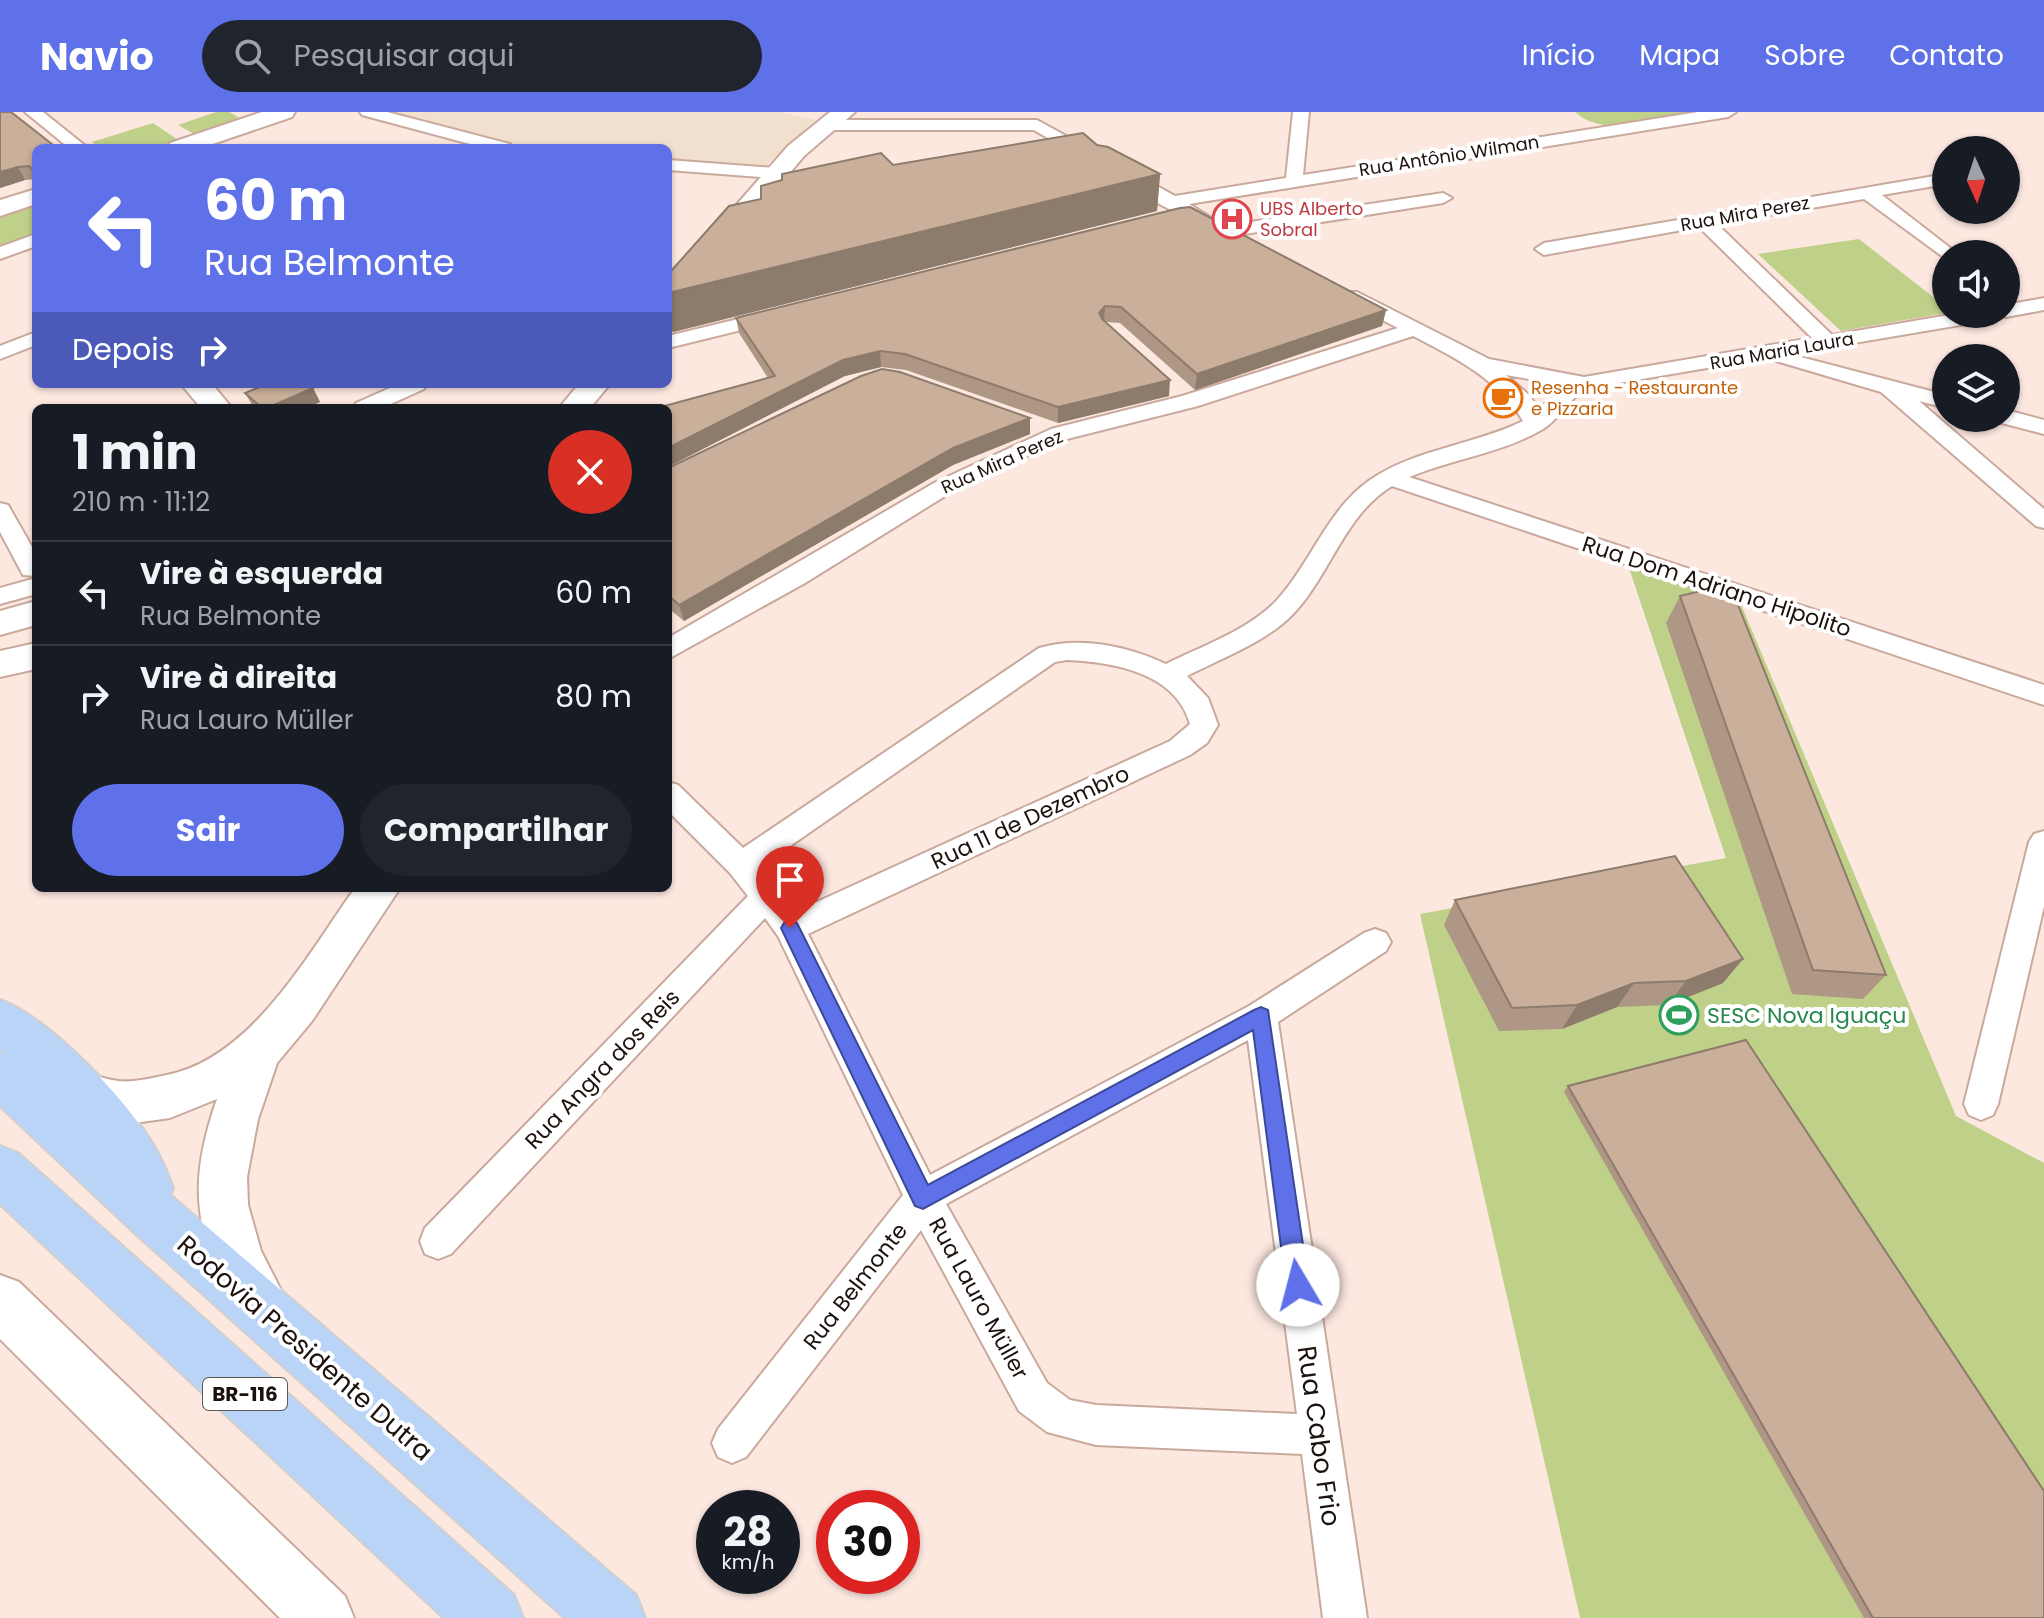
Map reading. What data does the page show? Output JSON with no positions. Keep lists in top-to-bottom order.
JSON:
{
  "streets": {
    "highway": ["Rodovia Presidente Dutra", "BR-116"],
    "street": [
      "Rua Antônio Wilman",
      "Rua Mira Perez",
      "Rua Maria Laura",
      "Rua Dom Adriano Hipolito",
      "Rua 11 de Dezembro",
      "Rua Angra dos Reis",
      "Rua Belmonte",
      "Rua Lauro Müller",
      "Rua Cabo Frio"
    ]
  },
  "crossings": [
    ["Rua 11 de Dezembro", "Rua Lauro Müller"],
    ["Rua Angra dos Reis", "Rua Lauro Müller"],
    ["Rua Belmonte", "Rua Lauro Müller"],
    ["Rua Belmonte", "Rua Cabo Frio"],
    ["Rua Lauro Müller", "Rua Cabo Frio"]
  ],
  "places": {
    "hospital": ["UBS Alberto Sobral"],
    "cafe": ["Resenha - Restaurante e Pizzaria"],
    "sports": ["SESC Nova Iguaçu"]
  },
  "north": "bottom",
  "page": {
    "header": "Navio",
    "search": "Pesquisar aqui",
    "nav": [
      "Início",
      "Mapa",
      "Sobre",
      "Contato"
    ],
    "turn": ["60 m", "Rua Belmonte"],
    "then": "Depois",
    "heading": ["1 min", "210 m · 11:12"],
    "list": [
      {
        "name": "Vire à esquerda",
        "note": "Rua Belmonte",
        "value": "60 m"
      },
      {
        "name": "Vire à direita",
        "note": "Rua Lauro Müller",
        "value": "80 m"
      }
    ],
    "buttons": ["Sair", "Compartilhar"],
    "speed": "28 km/h",
    "limit": "30"
  }
}
